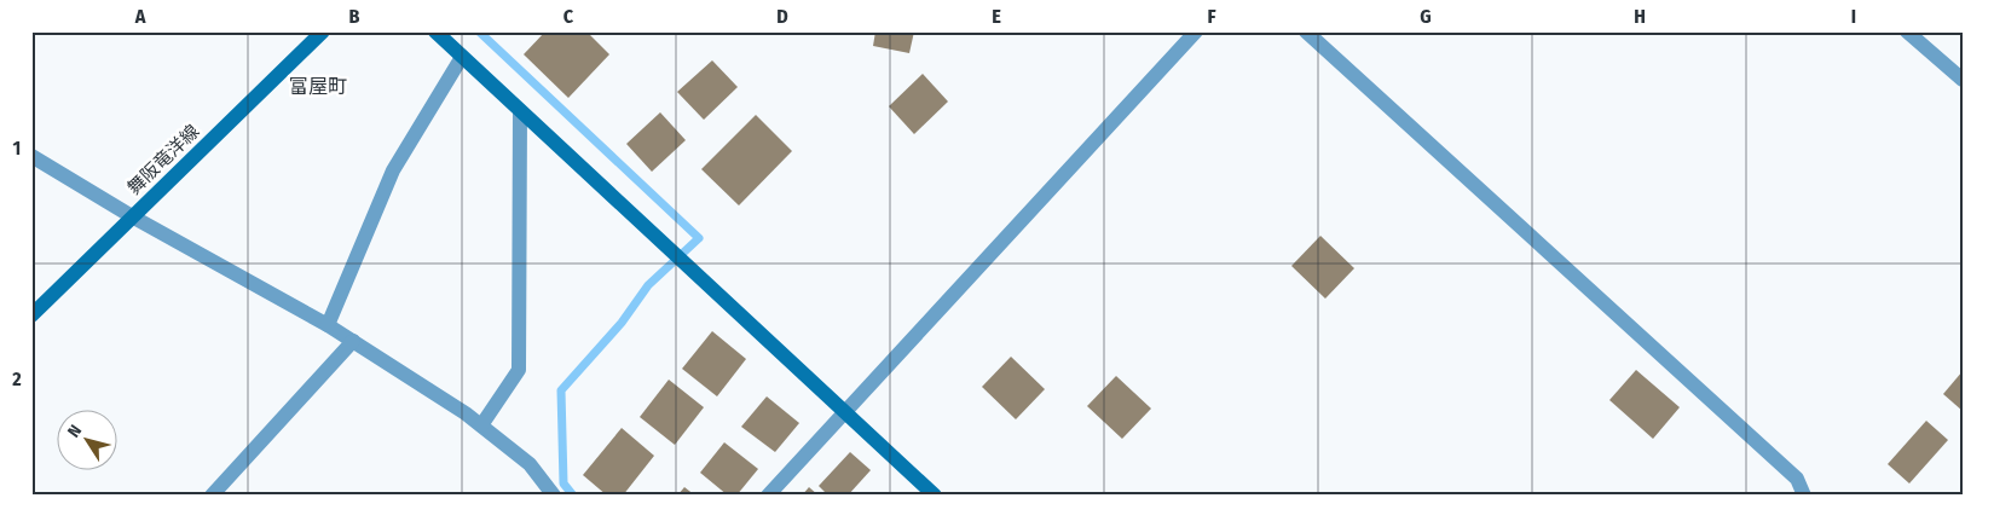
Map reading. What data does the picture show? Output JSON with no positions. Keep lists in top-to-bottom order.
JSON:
{
  "streets": {
    "street": ["舞阪竜洋線"]
  },
  "districts": ["富屋町"],
  "north": "top left",
  "grid": {
    "columns": [
      "A",
      "B",
      "C",
      "D",
      "E",
      "F",
      "G",
      "H",
      "I"
    ],
    "rows": ["1", "2"]
  }
}
